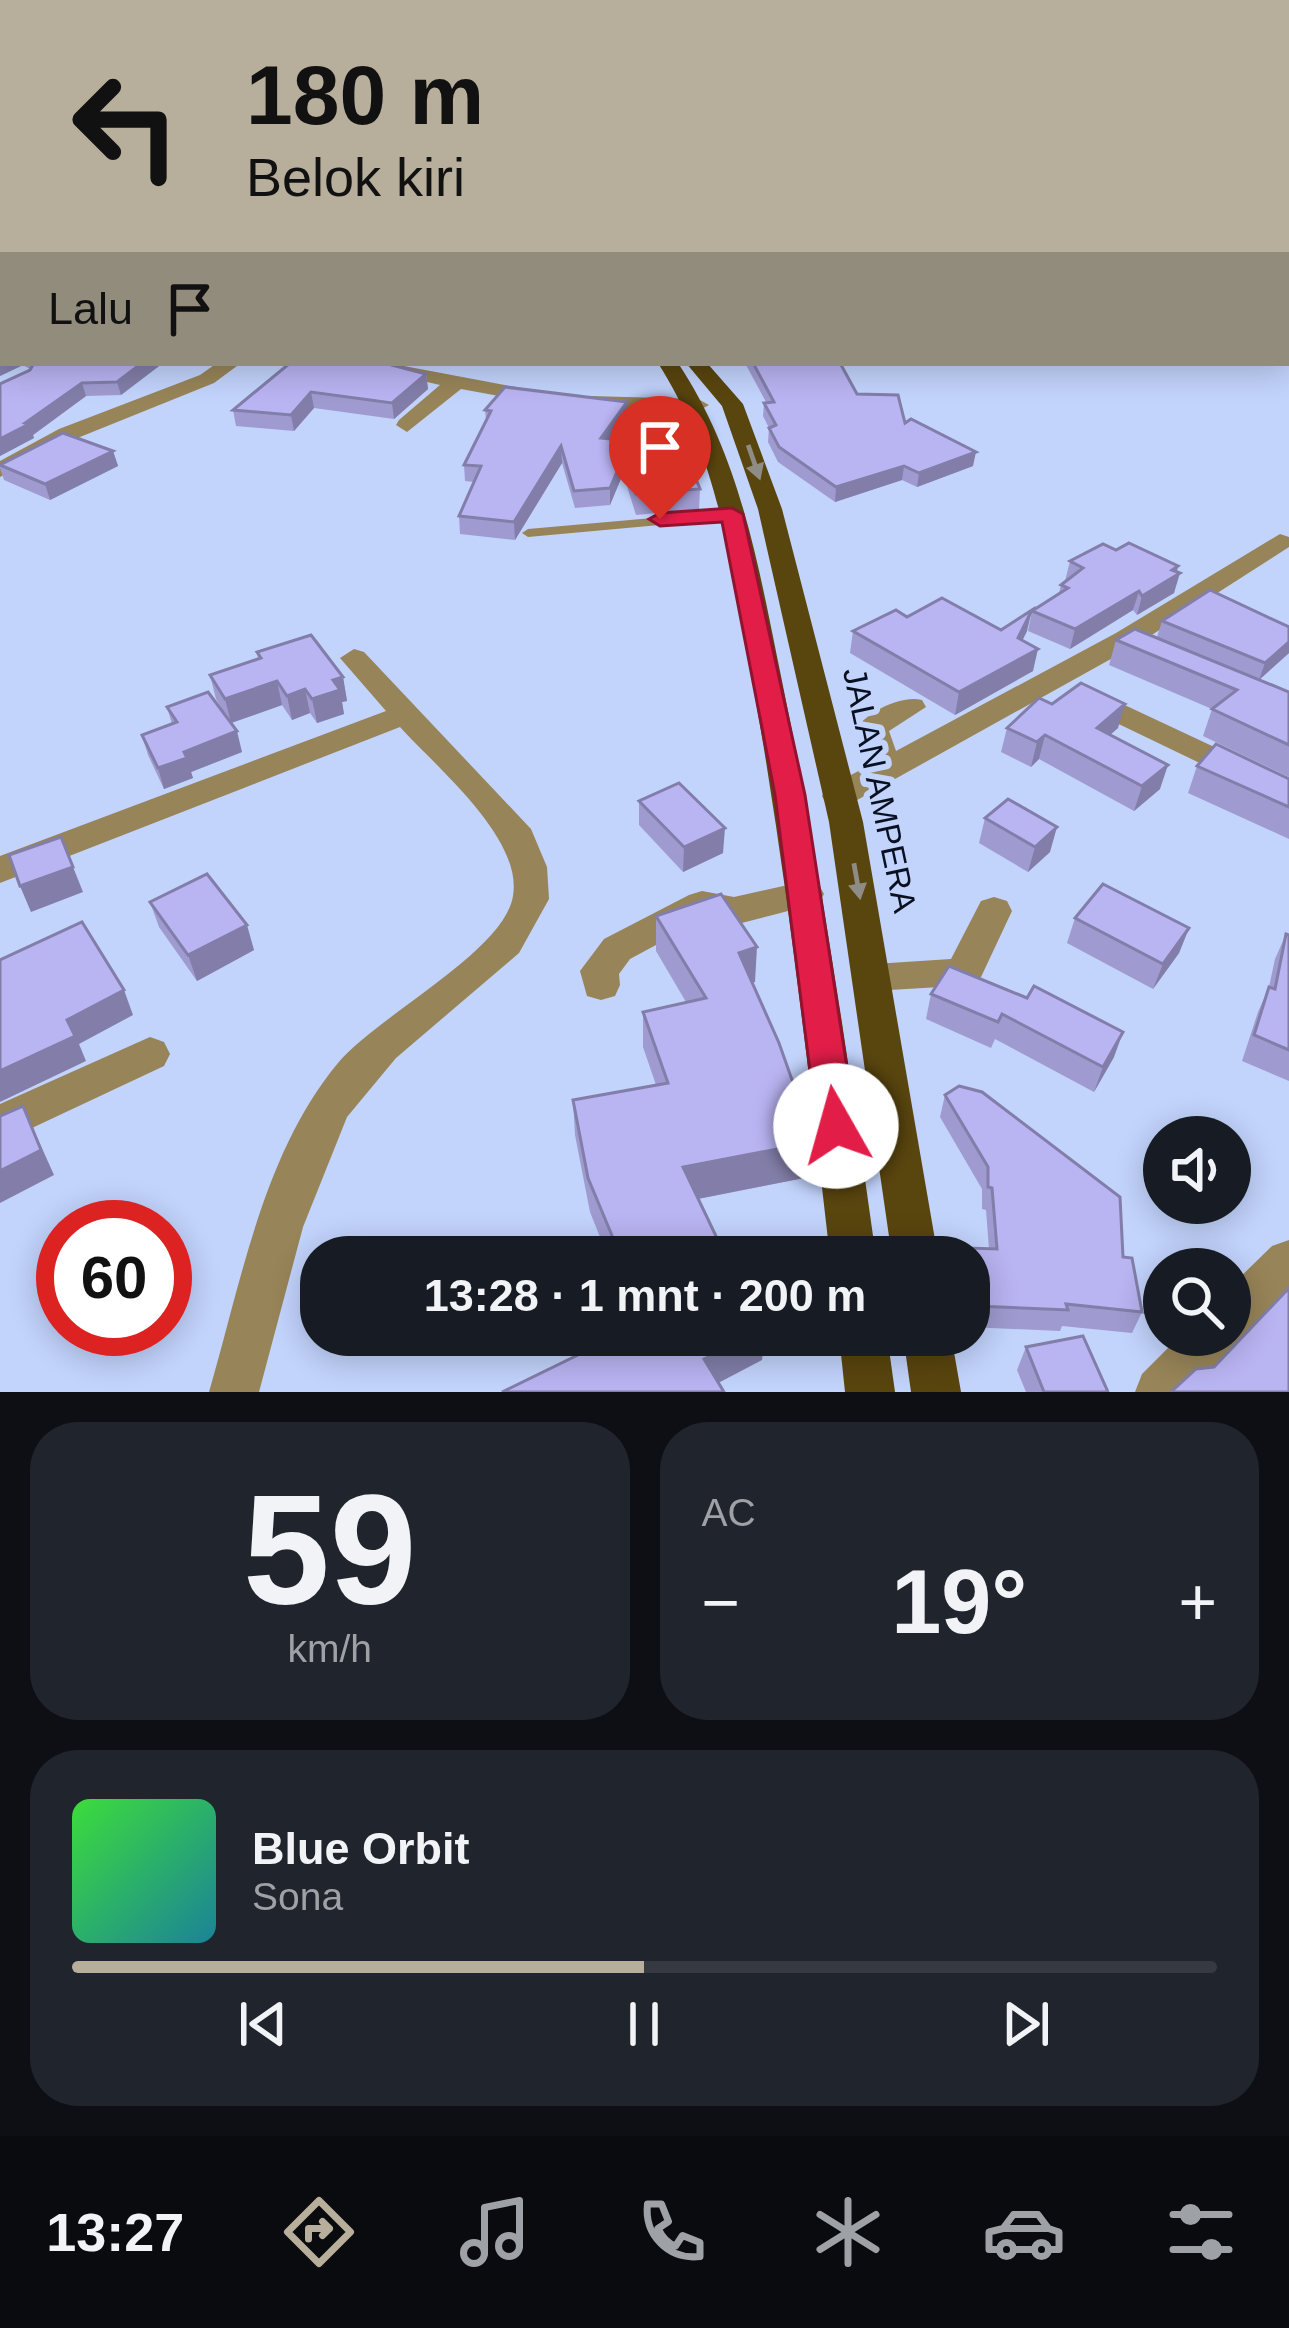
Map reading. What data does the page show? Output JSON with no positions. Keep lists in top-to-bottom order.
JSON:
{
  "streets": {
    "main road": ["JALAN AMPERA"]
  },
  "page": {
    "turn": ["180 m", "Belok kiri"],
    "then": "Lalu",
    "limit": "60",
    "trip": "13:28 · 1 mnt · 200 m",
    "tile": [
      ["59", "km/h"],
      "AC"
    ],
    "heat": ["−", "19°", "+"],
    "song": ["Blue Orbit", "Sona"],
    "tabs": "13:27"
  }
}
